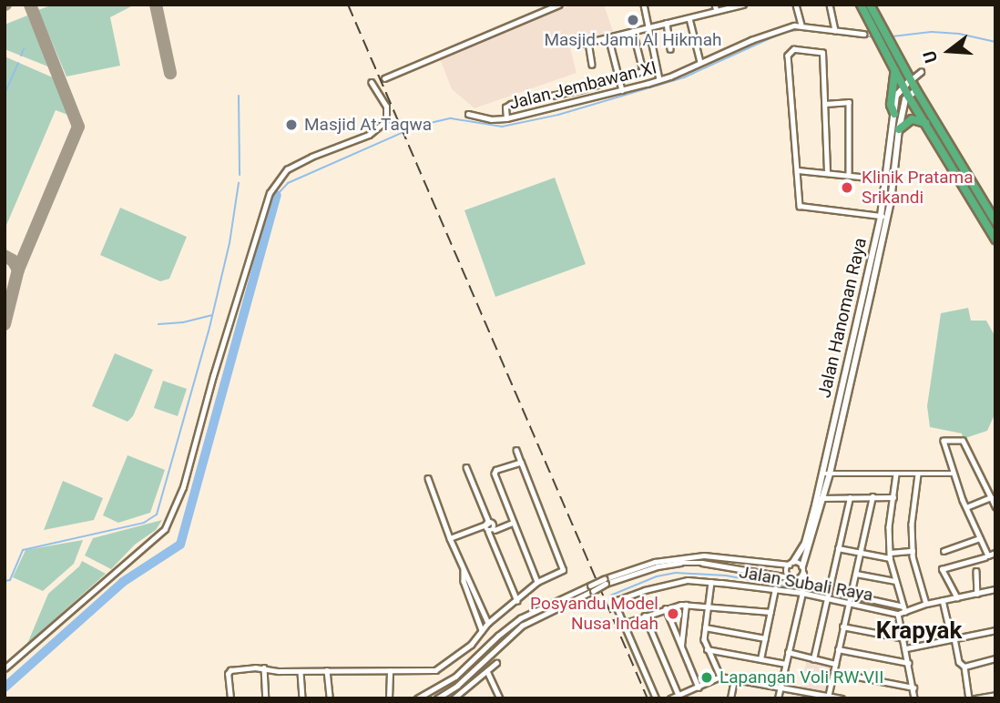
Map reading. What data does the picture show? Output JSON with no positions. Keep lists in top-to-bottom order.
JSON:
{
  "streets": {
    "street": ["Jalan Jembawan XI", "Jalan Hanoman Raya", "Jalan Subali Raya"]
  },
  "districts": ["Krapyak"],
  "places": [
    "Masjid Jami Al Hikmah",
    "Masjid At Taqwa",
    "Klinik Pratama Srikandi",
    "Posyandu Model Nusa Indah",
    "Lapangan Voli RW VII"
  ],
  "north": "left"
}
